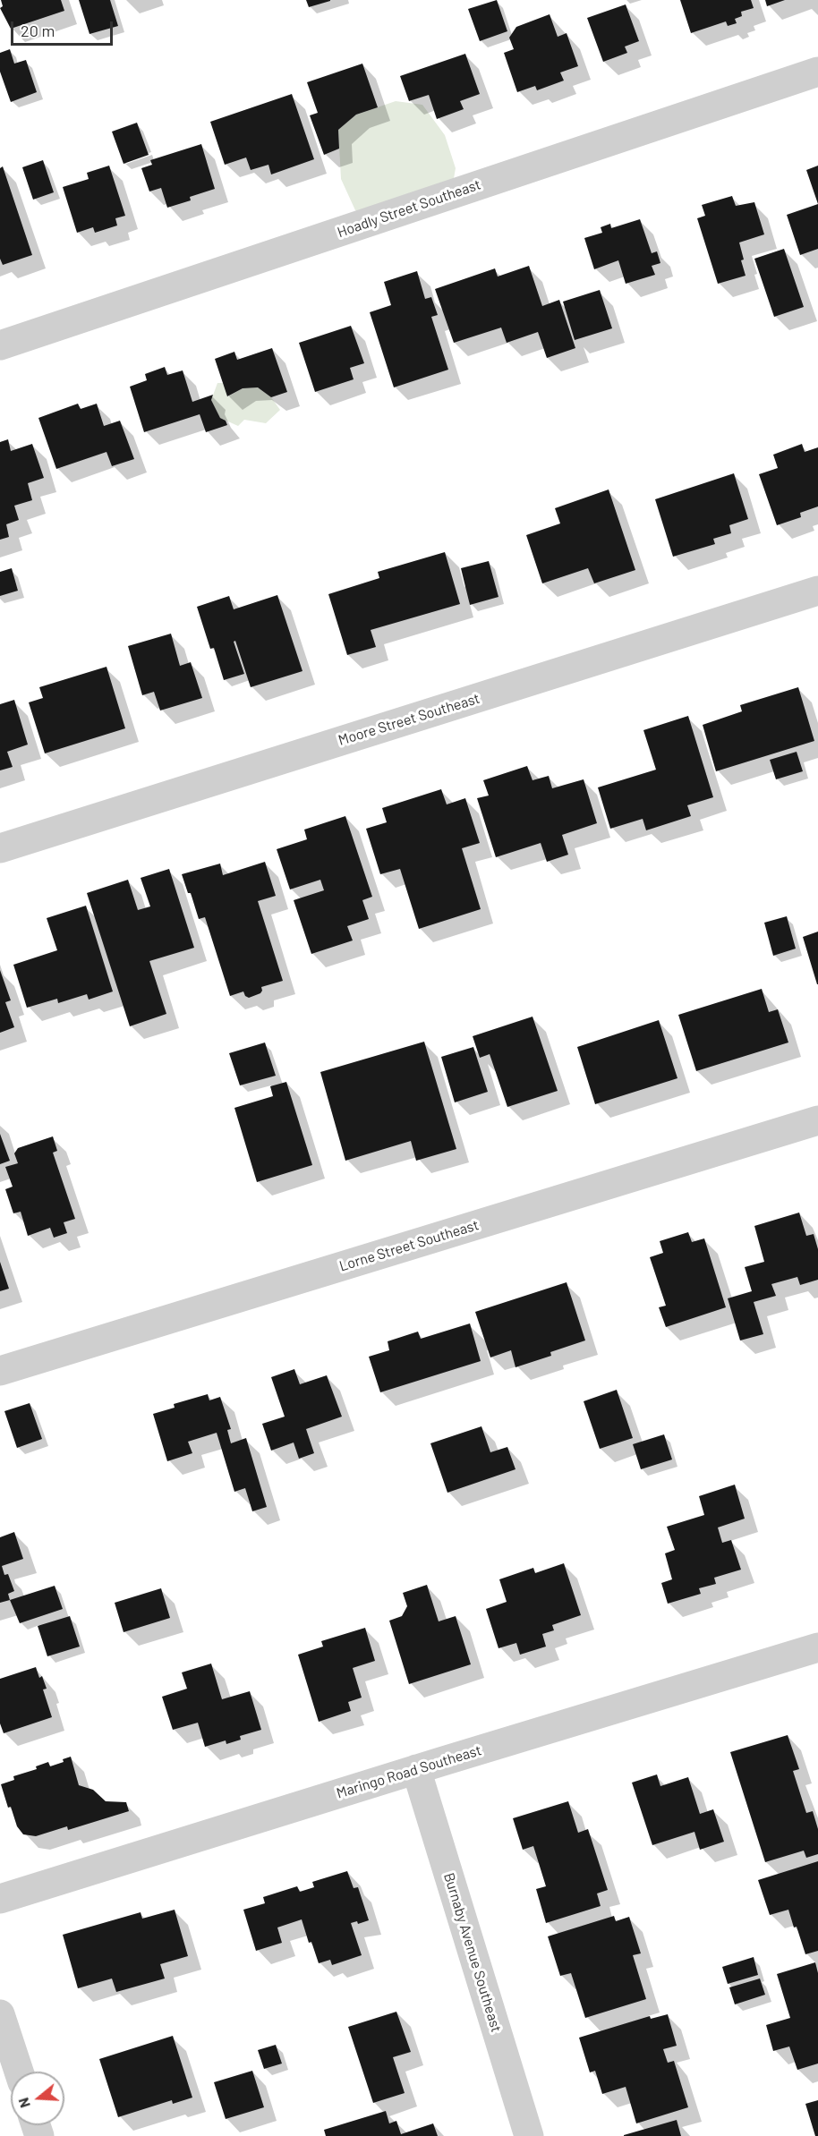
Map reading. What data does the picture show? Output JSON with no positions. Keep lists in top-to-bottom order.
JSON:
{
  "streets": {
    "street": [
      "Hoadly Street Southeast",
      "Moore Street Southeast",
      "Lorne Street Southeast",
      "Maringo Road Southeast",
      "Burnaby Avenue Southeast"
    ]
  },
  "crossings": [
    ["Maringo Road Southeast", "Burnaby Avenue Southeast"]
  ],
  "scale_bar": "20 m",
  "north": "left"
}
